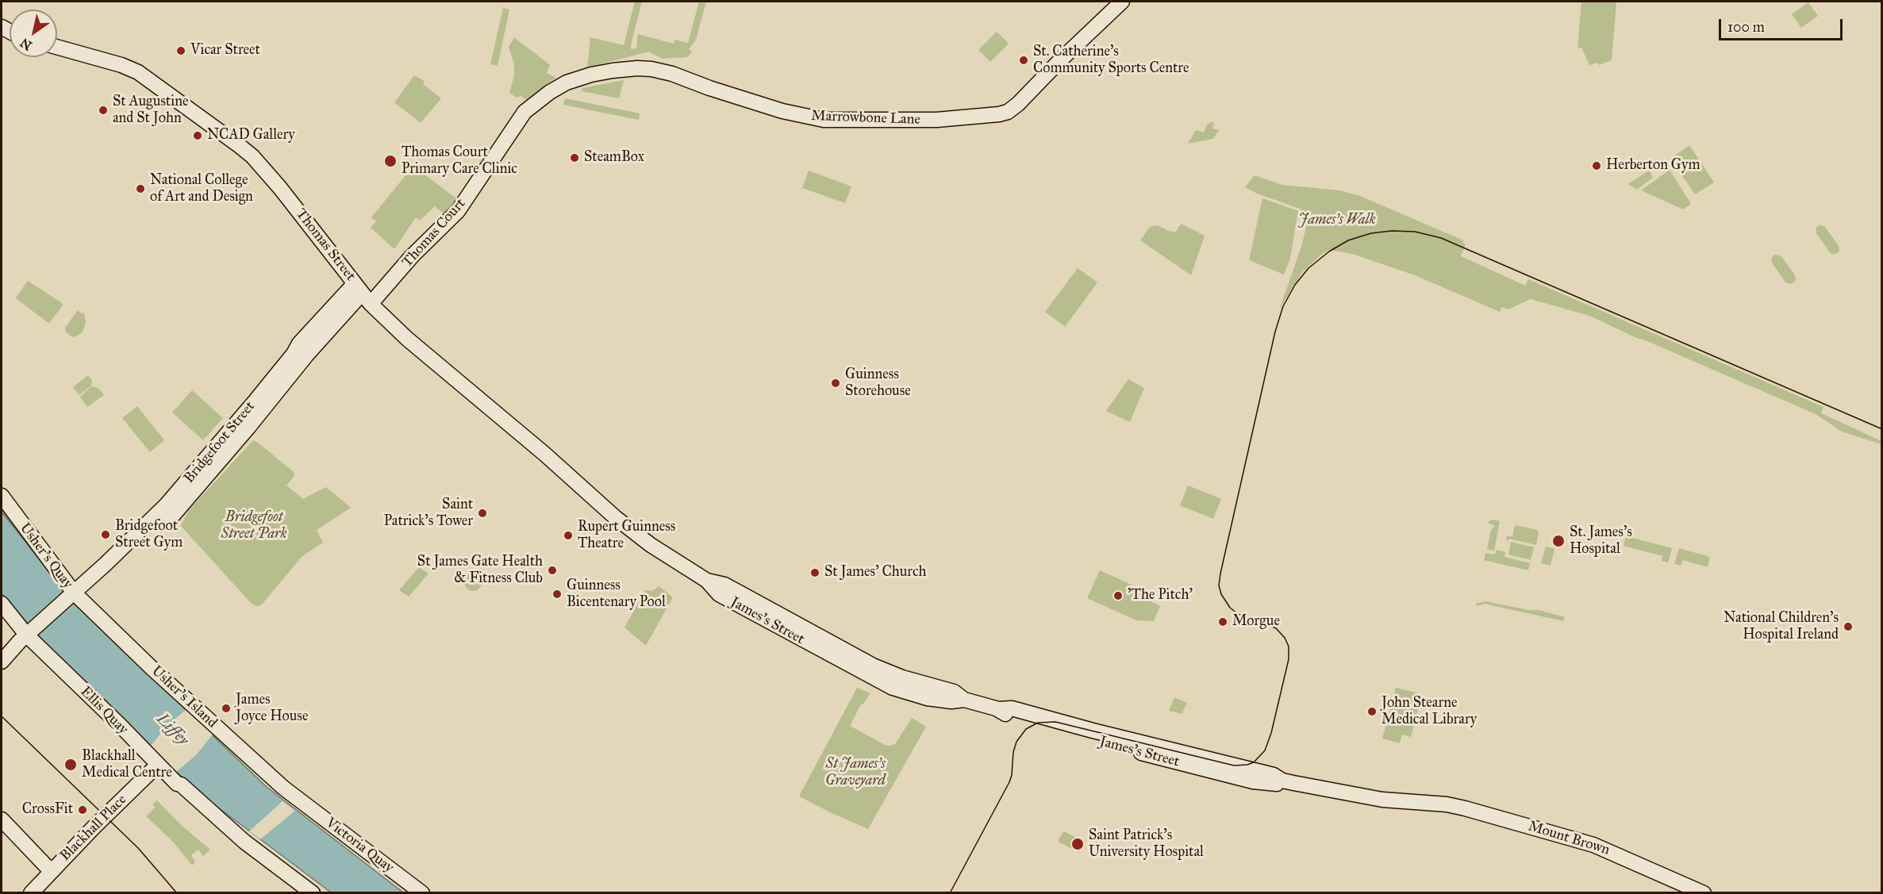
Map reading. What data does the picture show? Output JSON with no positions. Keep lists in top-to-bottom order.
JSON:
{
  "streets": {
    "main road": [
      "Marrowbone Lane",
      "Thomas Court",
      "Thomas Street",
      "Bridgefoot Street",
      "Usher's Quay",
      "James's Street",
      "Usher's Island",
      "Ellis Quay",
      "Blackhall Place",
      "Mount Brown",
      "Victoria Quay"
    ]
  },
  "crossings": [
    ["Marrowbone Lane", "Thomas Court"],
    ["Thomas Court", "Thomas Street"],
    ["Thomas Court", "Bridgefoot Street"],
    ["Thomas Street", "Bridgefoot Street"],
    ["Thomas Street", "James's Street"],
    ["Bridgefoot Street", "Usher's Quay"],
    ["Bridgefoot Street", "Usher's Island"],
    ["Bridgefoot Street", "Ellis Quay"],
    ["Usher's Quay", "Usher's Island"],
    ["James's Street", "Mount Brown"],
    ["Usher's Island", "Victoria Quay"],
    ["Ellis Quay", "Blackhall Place"]
  ],
  "water": ["Liffey"],
  "parks": ["James's Walk", "Bridgefoot Street Park", "St James's Graveyard"],
  "places": [
    "Vicar Street",
    "St. Catherine's Community Sports Centre",
    "St Augustine and St John",
    "NCAD Gallery",
    "SteamBox",
    "Thomas Court Primary Care Clinic",
    "Herberton Gym",
    "National College of Art and Design",
    "Guinness Storehouse",
    "Saint Patrick's Tower",
    "Bridgefoot Street Gym",
    "Rupert Guinness Theatre",
    "St. James's Hospital",
    "St James Gate Health & Fitness Club",
    "St James' Church",
    "Guinness Bicentenary Pool",
    "'The Pitch'",
    "Morgue",
    "National Children's Hospital Ireland",
    "James Joyce House",
    "John Stearne Medical Library",
    "Blackhall Medical Centre",
    "CrossFit",
    "Saint Patrick’s University Hospital"
  ],
  "scale_bar": "100 m",
  "north": "bottom left"
}
